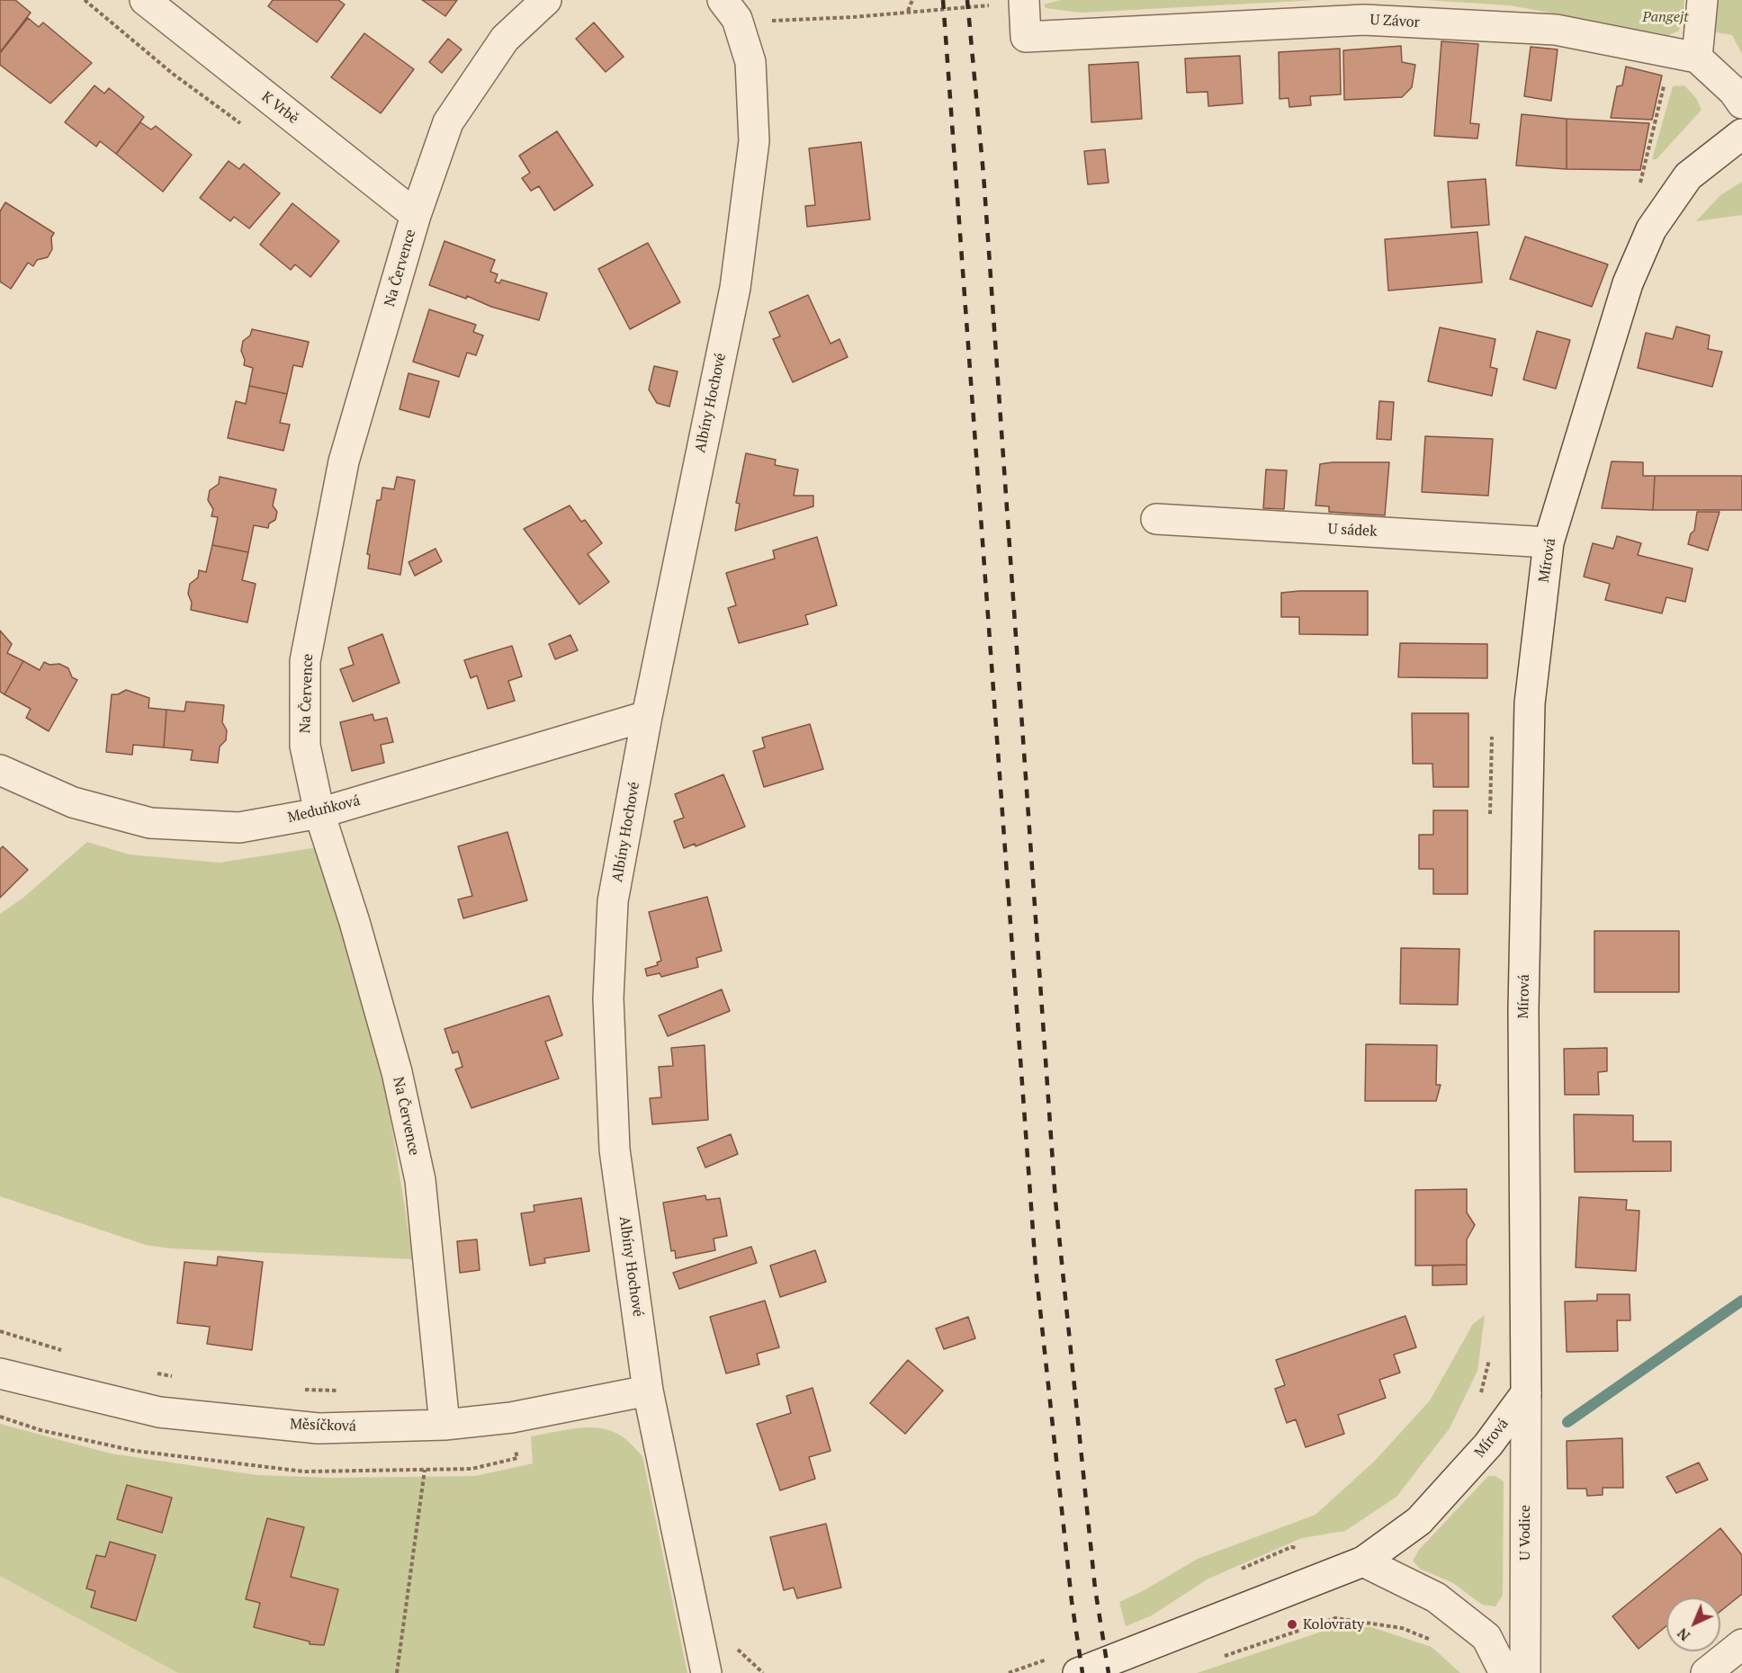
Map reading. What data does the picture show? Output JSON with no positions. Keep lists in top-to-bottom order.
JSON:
{
  "streets": {
    "street": [
      "U Závor",
      "K Vrbě",
      "Na Července",
      "Albíny Hochové",
      "U sádek",
      "Mírová",
      "Meduňková",
      "Měsíčková",
      "U Vodice"
    ]
  },
  "crossings": [
    ["K Vrbě", "Na Července"],
    ["Na Července", "Meduňková"],
    ["Na Července", "Měsíčková"],
    ["Albíny Hochové", "Meduňková"],
    ["Albíny Hochové", "Měsíčková"],
    ["U sádek", "Mírová"],
    ["Mírová", "U Vodice"]
  ],
  "parks": ["Pangejt"],
  "places": ["Kolovraty"],
  "north": "bottom left"
}
